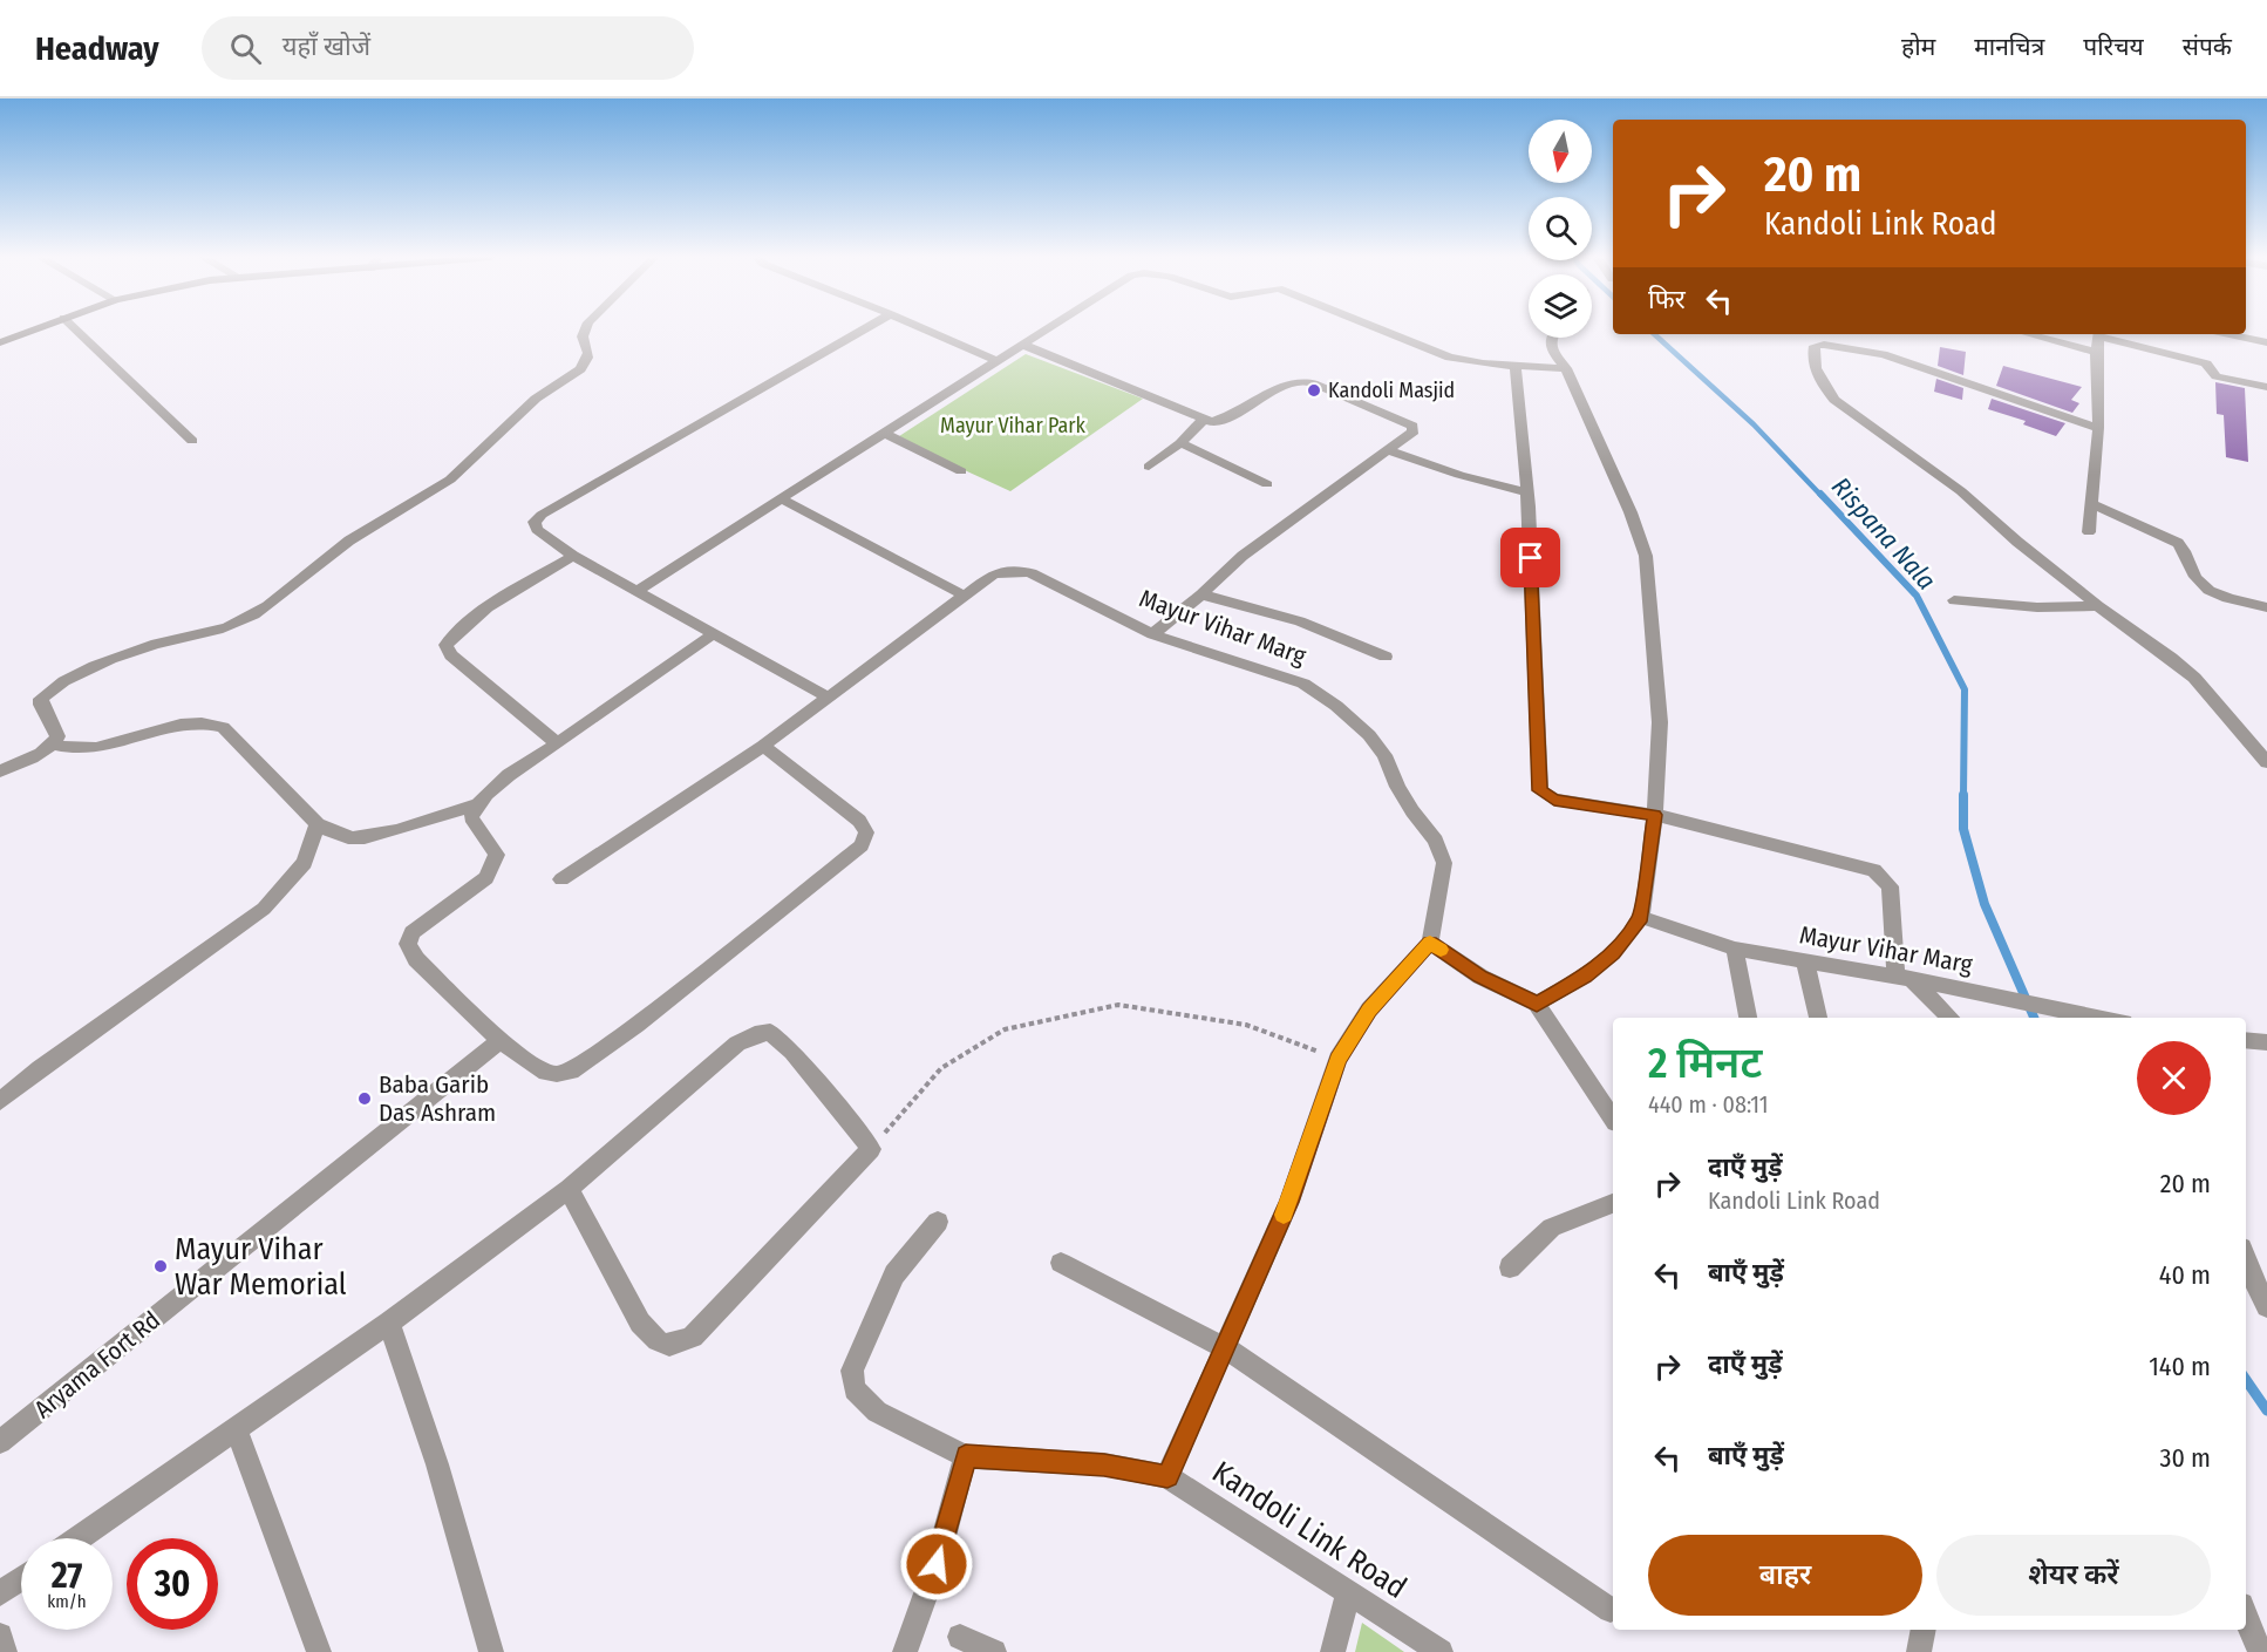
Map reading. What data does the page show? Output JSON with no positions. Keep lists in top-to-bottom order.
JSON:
{
  "streets": {
    "street": ["Mayur Vihar Marg", "Aryama Fort Rd", "Kandoli Link Road"]
  },
  "water": ["Rispana Nala"],
  "parks": ["Mayur Vihar Park"],
  "places": ["Kandoli Masjid", "Baba Garib Das Ashram", "Mayur Vihar War Memorial"],
  "north": "bottom",
  "page": {
    "header": "Headway",
    "search": "यहाँ खोजें",
    "nav": [
      "होम",
      "मानचित्र",
      "परिचय",
      "संपर्क"
    ],
    "turn": ["20 m", "Kandoli Link Road"],
    "then": "फिर",
    "heading": ["2 मिनट", "440 m · 08:11"],
    "list": [
      {
        "name": "दाएँ मुड़ें",
        "note": "Kandoli Link Road",
        "value": "20 m"
      },
      {
        "name": "बाएँ मुड़ें",
        "value": "40 m"
      },
      {
        "name": "दाएँ मुड़ें",
        "value": "140 m"
      },
      {
        "name": "बाएँ मुड़ें",
        "value": "30 m"
      }
    ],
    "buttons": ["बाहर", "शेयर करें"],
    "speed": "27 km/h",
    "limit": "30"
  }
}
